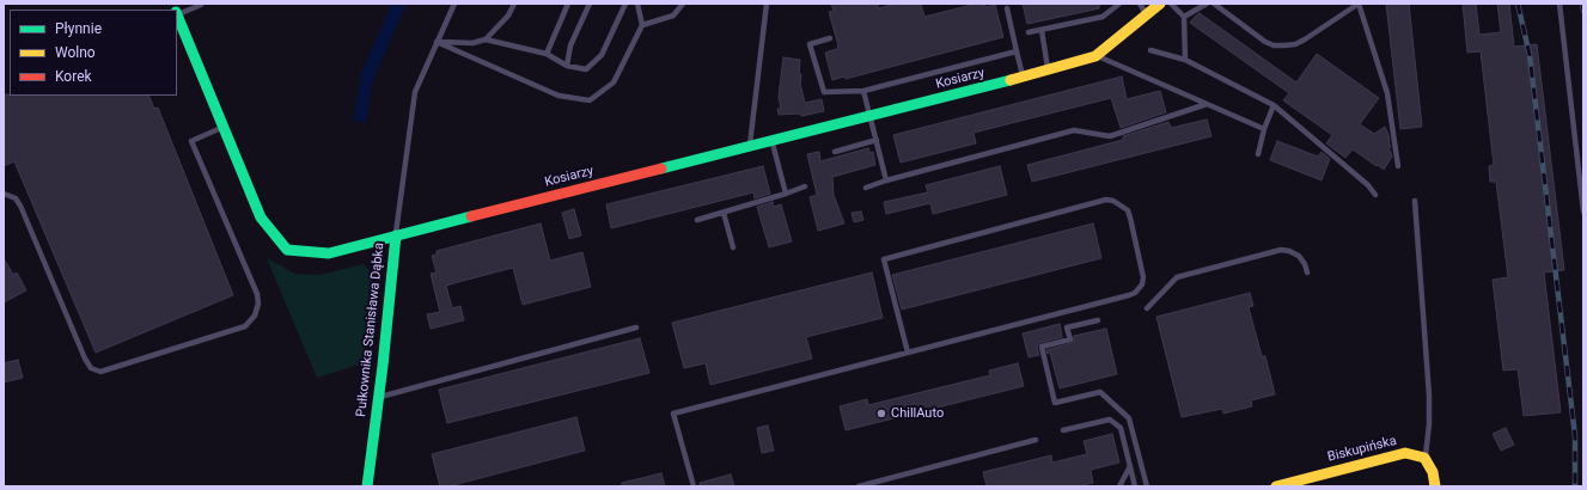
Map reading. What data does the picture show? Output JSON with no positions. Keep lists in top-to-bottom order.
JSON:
{
  "streets": {
    "street": ["Kosiarzy", "Pułkownika Stanisława Dąbka", "Biskupińska"]
  },
  "crossings": [
    ["Kosiarzy", "Pułkownika Stanisława Dąbka"]
  ],
  "places": ["ChillAuto"],
  "legend": ["Płynnie", "Wolno", "Korek"]
}
